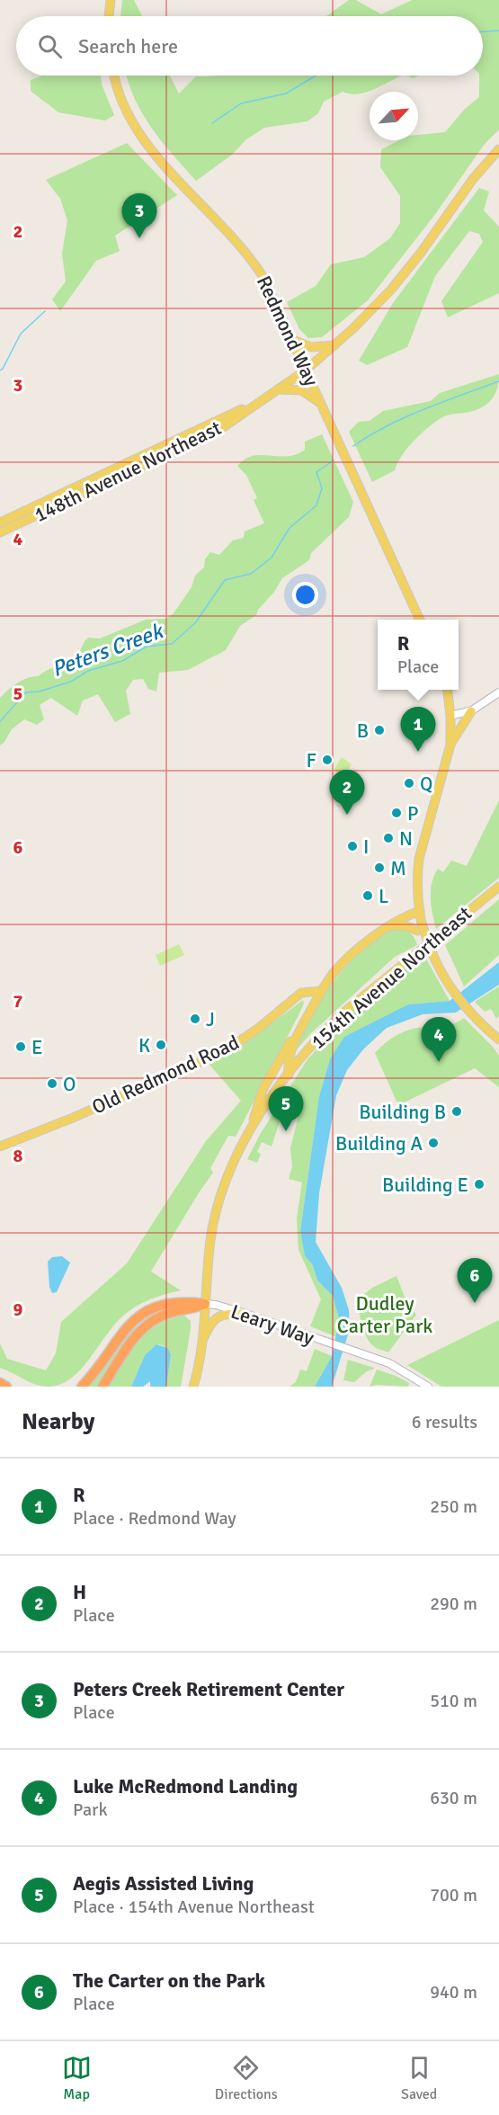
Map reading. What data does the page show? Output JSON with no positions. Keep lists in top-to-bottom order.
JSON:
{
  "streets": {
    "main road": [
      "Redmond Way",
      "148th Avenue Northeast",
      "154th Avenue Northeast",
      "Old Redmond Road"
    ],
    "street": ["Leary Way"]
  },
  "crossings": [
    ["Redmond Way", "148th Avenue Northeast"]
  ],
  "water": ["Peters Creek"],
  "parks": ["Dudley Carter Park"],
  "places": [
    "B",
    "F",
    "Q",
    "P",
    "N",
    "I",
    "M",
    "L",
    "J",
    "K",
    "E",
    "O",
    "Building B",
    "Building A",
    "Building E"
  ],
  "north": "top right",
  "page": {
    "search": "Search here",
    "pins": [
      "3",
      "1",
      "2",
      "4",
      "5",
      "6"
    ],
    "popup": ["R", "Place"],
    "heading": ["Nearby", "6 results"],
    "list": [
      {
        "mark": "1",
        "name": "R",
        "note": "Place · Redmond Way",
        "value": "250 m"
      },
      {
        "mark": "2",
        "name": "H",
        "note": "Place",
        "value": "290 m"
      },
      {
        "mark": "3",
        "name": "Peters Creek Retirement Center",
        "note": "Place",
        "value": "510 m"
      },
      {
        "mark": "4",
        "name": "Luke McRedmond Landing",
        "note": "Park",
        "value": "630 m"
      },
      {
        "mark": "5",
        "name": "Aegis Assisted Living",
        "note": "Place · 154th Avenue Northeast",
        "value": "700 m"
      },
      {
        "mark": "6",
        "name": "The Carter on the Park",
        "note": "Place",
        "value": "940 m"
      }
    ],
    "nav": ["Map", "Directions", "Saved"]
  },
  "grid": {
    "rows": [
      "2",
      "3",
      "4",
      "5",
      "6",
      "7",
      "8",
      "9"
    ]
  }
}
